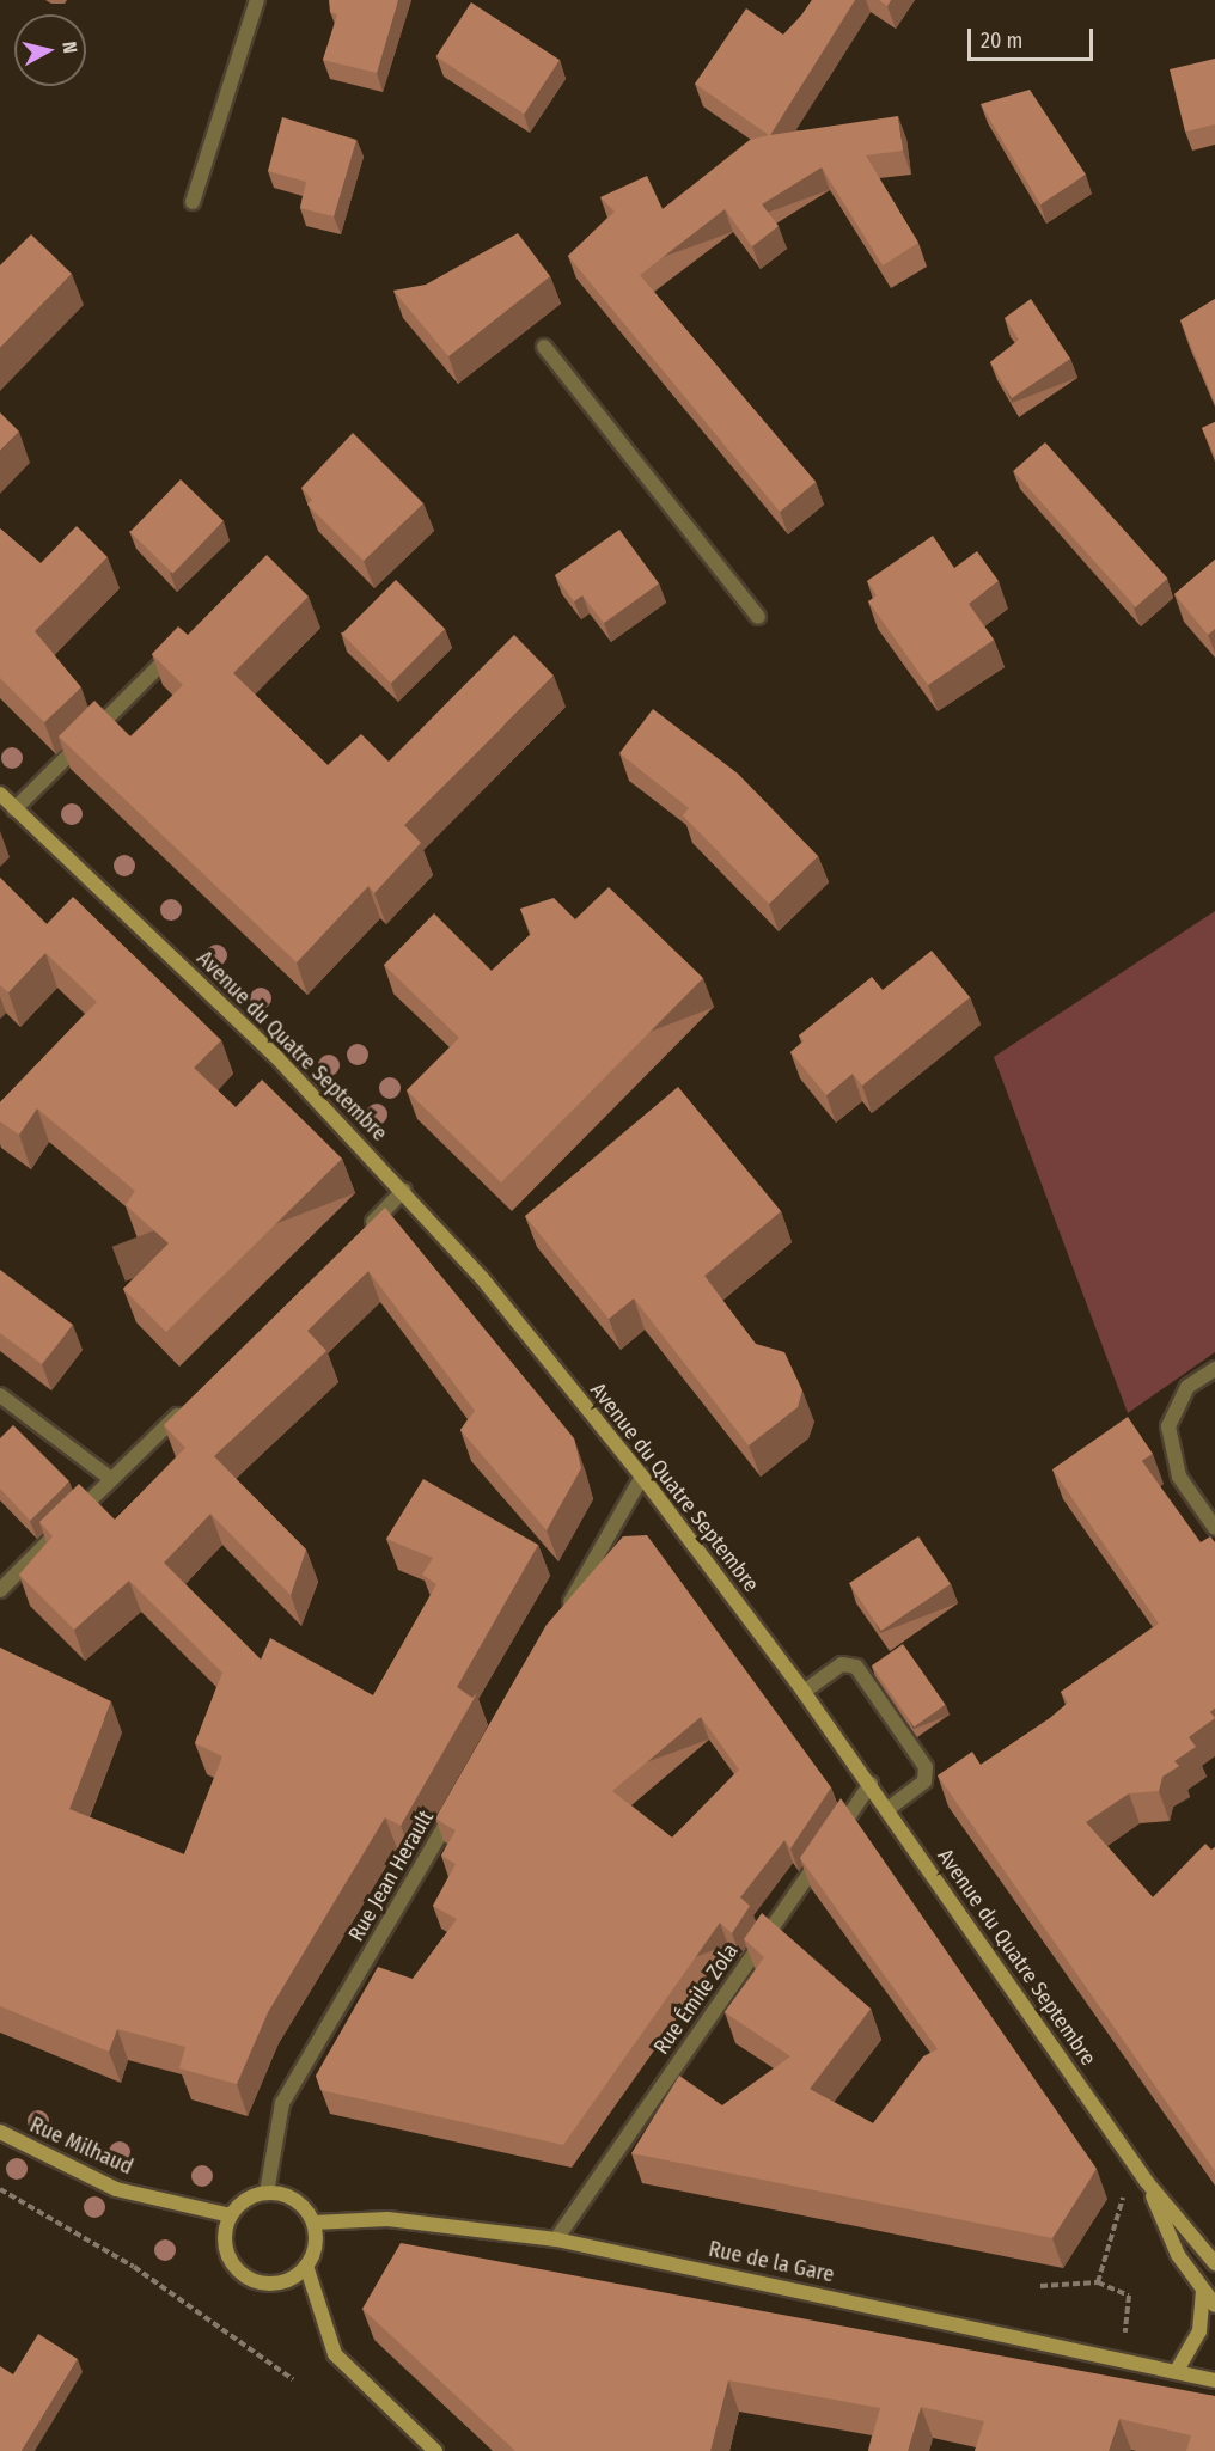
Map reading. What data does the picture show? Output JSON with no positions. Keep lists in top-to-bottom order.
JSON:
{
  "streets": {
    "street": [
      "Avenue du Quatre Septembre",
      "Rue Jean Herault",
      "Rue Émile Zola",
      "Rue Milhaud",
      "Rue de la Gare"
    ]
  },
  "crossings": [
    ["Avenue du Quatre Septembre", "Rue Émile Zola"],
    ["Rue Jean Herault", "Rue Milhaud"],
    ["Rue Jean Herault", "Rue de la Gare"],
    ["Rue Émile Zola", "Rue de la Gare"],
    ["Rue Milhaud", "Rue de la Gare"]
  ],
  "scale_bar": "20 m",
  "north": "right"
}
